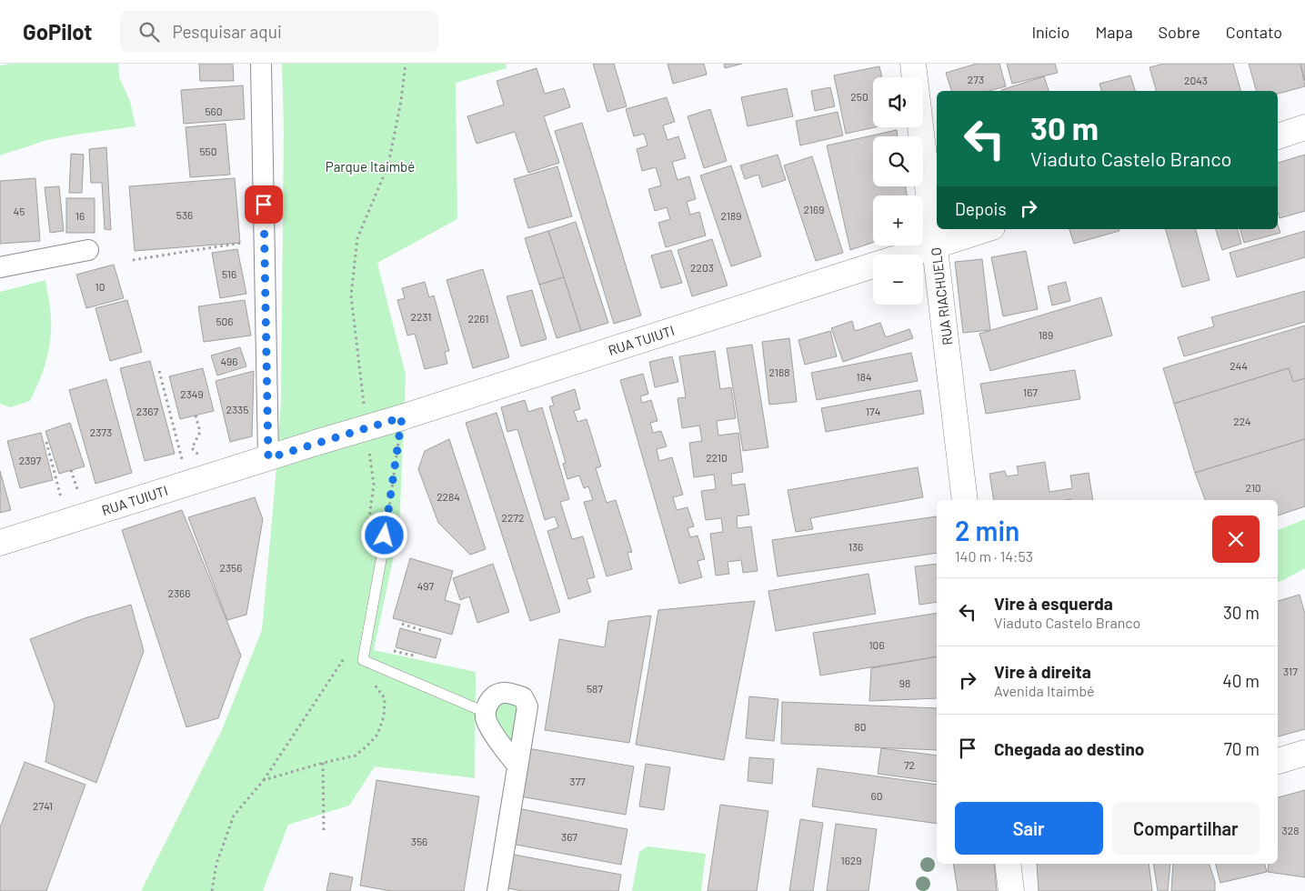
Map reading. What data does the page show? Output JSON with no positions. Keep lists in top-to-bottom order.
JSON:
{
  "streets": {
    "street": ["RUA RIACHUELO", "RUA TUIUTI"]
  },
  "crossings": [
    ["RUA RIACHUELO", "RUA TUIUTI"]
  ],
  "parks": ["Parque Itaimbé"],
  "house_numbers": [
    "273",
    "2043",
    "250",
    "560",
    "550",
    "2169",
    "45",
    "536",
    "16",
    "2189",
    "2203",
    "516",
    "10",
    "2231",
    "2261",
    "506",
    "189",
    "496",
    "244",
    "2188",
    "184",
    "167",
    "2349",
    "2335",
    "2367",
    "174",
    "224",
    "2373",
    "2210",
    "2397",
    "210",
    "2284",
    "2272",
    "136",
    "2356",
    "497",
    "2366",
    "106",
    "317",
    "98",
    "587",
    "80",
    "72",
    "377",
    "60",
    "2741",
    "328",
    "367",
    "356",
    "1629"
  ],
  "page": {
    "header": "GoPilot",
    "search": "Pesquisar aqui",
    "nav": [
      "Início",
      "Mapa",
      "Sobre",
      "Contato"
    ],
    "map_buttons": ["+", "−"],
    "turn": ["30 m", "Viaduto Castelo Branco"],
    "then": "Depois",
    "heading": ["2 min", "140 m · 14:53"],
    "list": [
      {
        "name": "Vire à esquerda",
        "note": "Viaduto Castelo Branco",
        "value": "30 m"
      },
      {
        "name": "Vire à direita",
        "note": "Avenida Itaimbé",
        "value": "40 m"
      },
      {
        "name": "Chegada ao destino",
        "value": "70 m"
      }
    ],
    "buttons": ["Sair", "Compartilhar"]
  }
}
